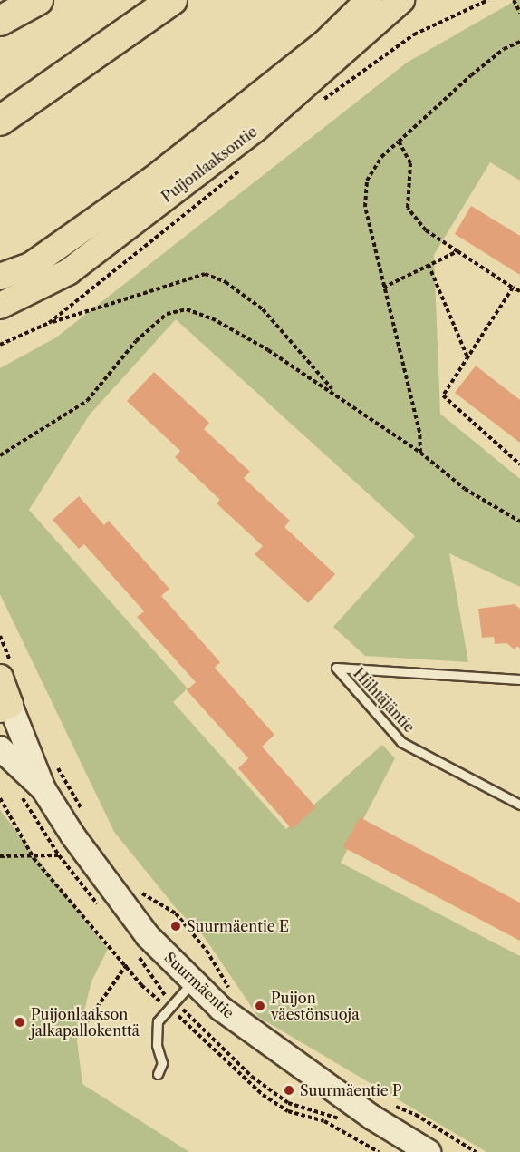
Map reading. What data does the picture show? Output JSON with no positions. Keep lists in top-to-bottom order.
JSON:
{
  "streets": {
    "main road": ["Puijonlaaksontie", "Suurmäentie"],
    "lane": ["Hiihtäjäntie"]
  },
  "places": [
    "Suurmäentie E",
    "Puijon väestönsuoja",
    "Puijonlaakson jalkapallokenttä",
    "Suurmäentie P"
  ]
}
